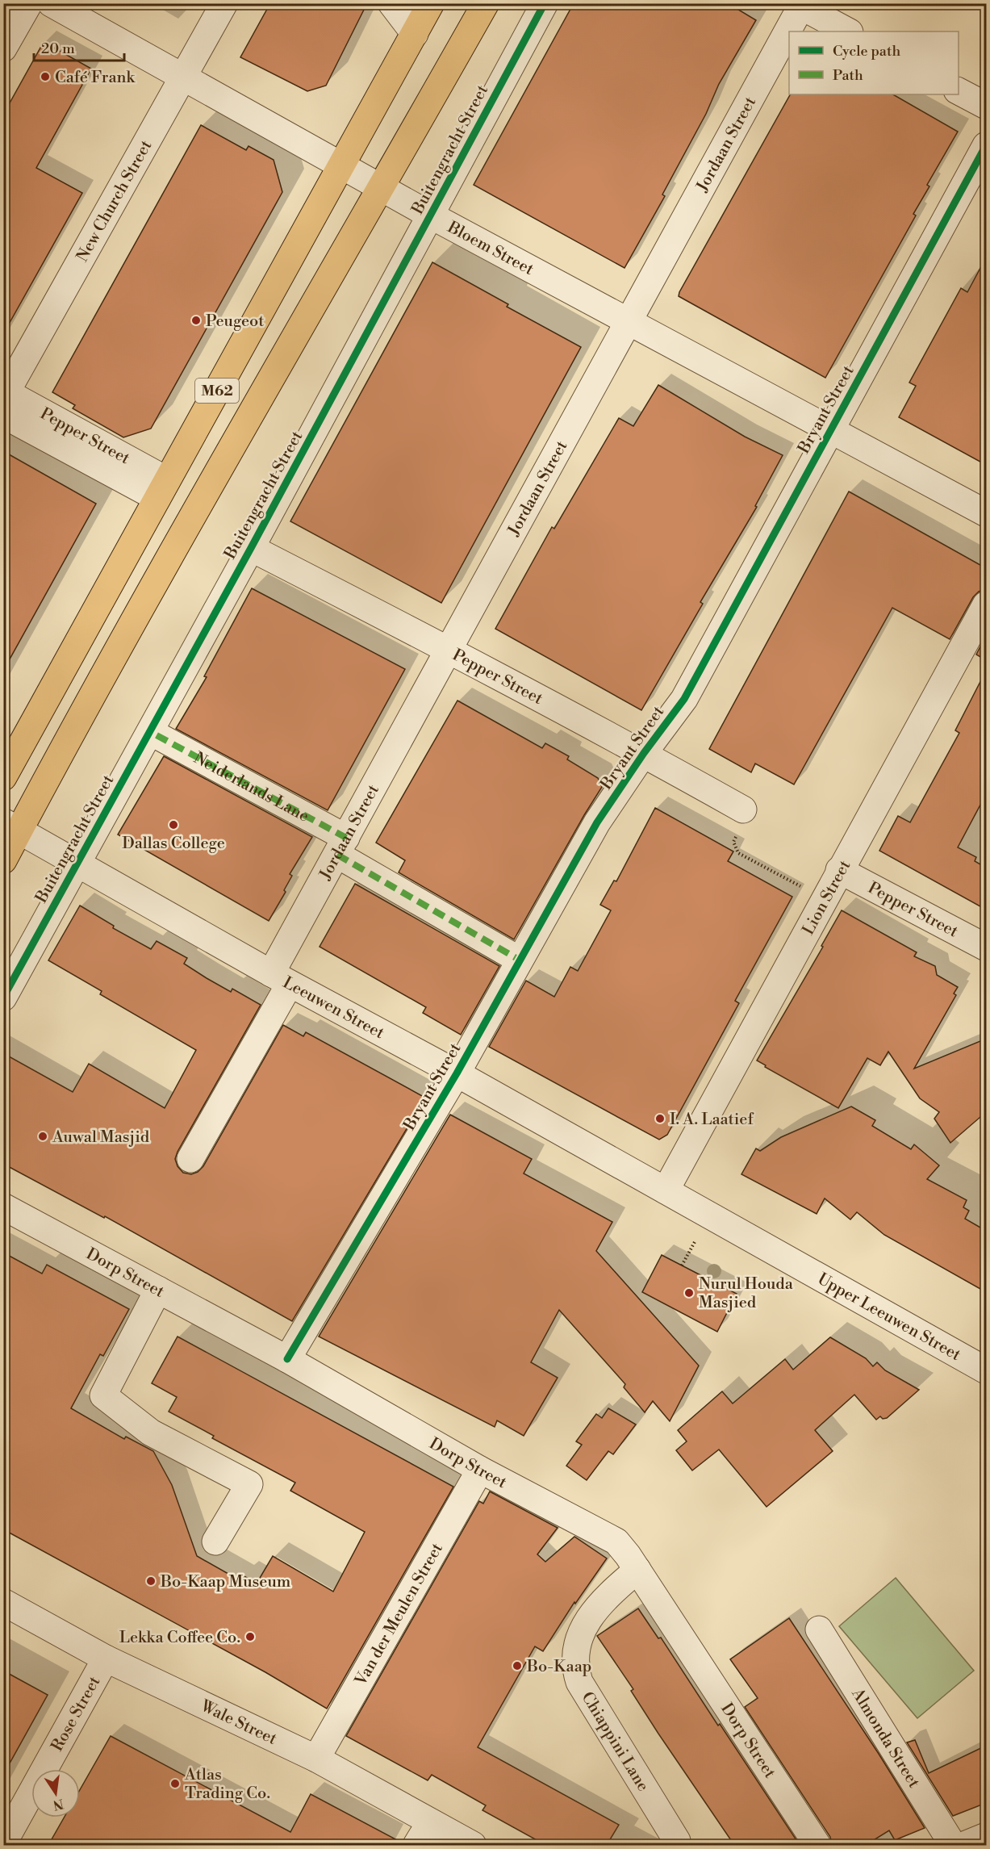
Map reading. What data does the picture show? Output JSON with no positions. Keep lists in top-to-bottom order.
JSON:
{
  "streets": {
    "main road": ["M62"],
    "street": [
      "Jordaan Street",
      "Buitengracht Street",
      "New Church Street",
      "Bloem Street",
      "Bryant Street",
      "Pepper Street",
      "Neiderlands Lane",
      "Lion Street",
      "Leeuwen Street",
      "Dorp Street",
      "Upper Leeuwen Street",
      "Van der Meulen Street",
      "Rose Street",
      "Wale Street",
      "Almonda Street",
      "Chiappini Lane"
    ]
  },
  "crossings": [
    ["Jordaan Street", "Bloem Street"],
    ["Jordaan Street", "Pepper Street"],
    ["Jordaan Street", "Neiderlands Lane"],
    ["Jordaan Street", "Leeuwen Street"],
    ["Buitengracht Street", "Bloem Street"],
    ["Buitengracht Street", "Pepper Street"],
    ["Buitengracht Street", "Leeuwen Street"],
    ["New Church Street", "Bloem Street"],
    ["New Church Street", "Pepper Street"],
    ["Bloem Street", "M62"],
    ["Bloem Street", "Bryant Street"],
    ["M62", "Pepper Street"],
    ["M62", "Leeuwen Street"],
    ["Bryant Street", "Pepper Street"],
    ["Bryant Street", "Neiderlands Lane"],
    ["Bryant Street", "Leeuwen Street"],
    ["Bryant Street", "Dorp Street"],
    ["Pepper Street", "Lion Street"],
    ["Lion Street", "Leeuwen Street"],
    ["Lion Street", "Upper Leeuwen Street"],
    ["Leeuwen Street", "Upper Leeuwen Street"],
    ["Dorp Street", "Van der Meulen Street"],
    ["Dorp Street", "Chiappini Lane"],
    ["Van der Meulen Street", "Wale Street"],
    ["Rose Street", "Wale Street"]
  ],
  "places": [
    "Café Frank",
    "Peugeot",
    "Dallas College",
    "I. A. Laatief",
    "Auwal Masjid",
    "Nurul Houda Masjied",
    "Bo-Kaap Museum",
    "Lekka Coffee Co.",
    "Bo-Kaap",
    "Atlas Trading Co."
  ],
  "legend": ["Cycle path", "Path"],
  "scale_bar": "20 m",
  "north": "bottom"
}
